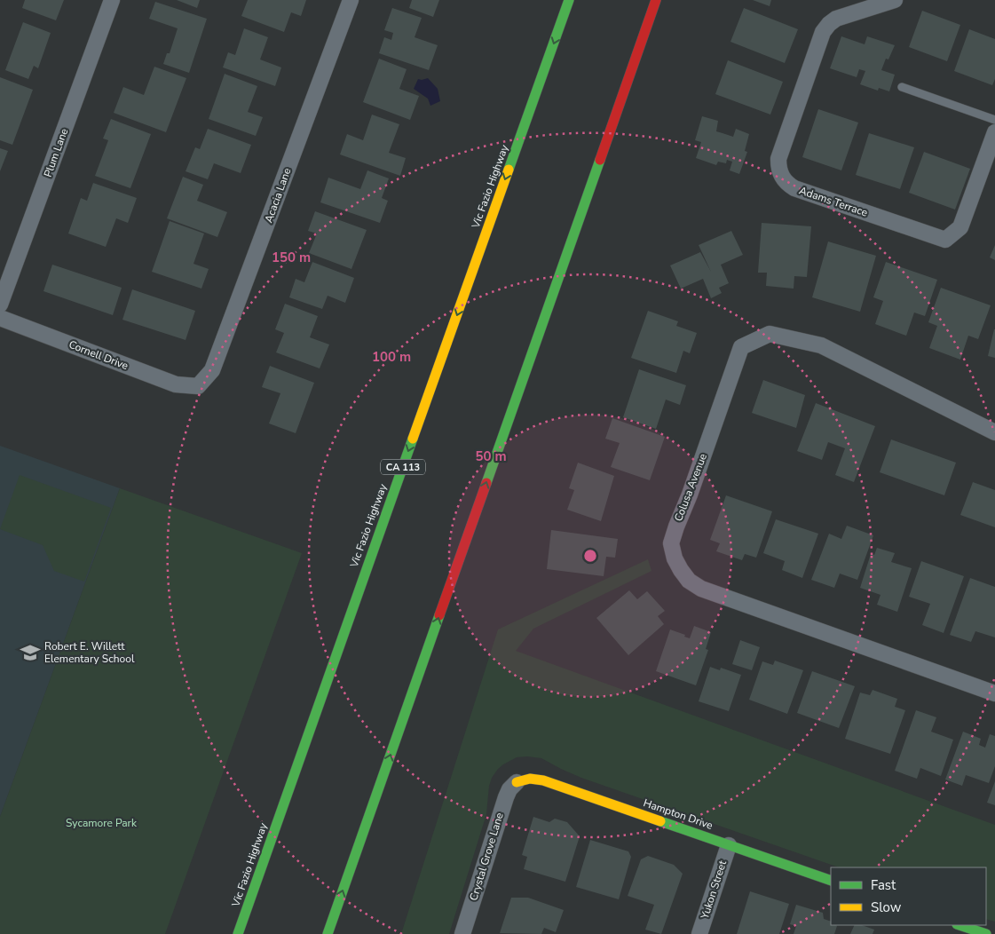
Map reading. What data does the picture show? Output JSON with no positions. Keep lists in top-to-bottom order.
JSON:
{
  "streets": {
    "main road": ["Vic Fazio Highway", "CA 113", "Hampton Drive"],
    "street": [
      "Plum Lane",
      "Acacia Lane",
      "Adams Terrace",
      "Cornell Drive",
      "Colusa Avenue",
      "Crystal Grove Lane",
      "Yukon Street"
    ]
  },
  "crossings": [
    ["Acacia Lane", "Cornell Drive"],
    ["Hampton Drive", "Crystal Grove Lane"],
    ["Hampton Drive", "Yukon Street"]
  ],
  "parks": ["Sycamore Park"],
  "places": {
    "school or university": ["Robert E. Willett Elementary School"]
  },
  "legend": ["Fast", "Slow"],
  "rings": ["150 m", "100 m", "50 m"]
}
